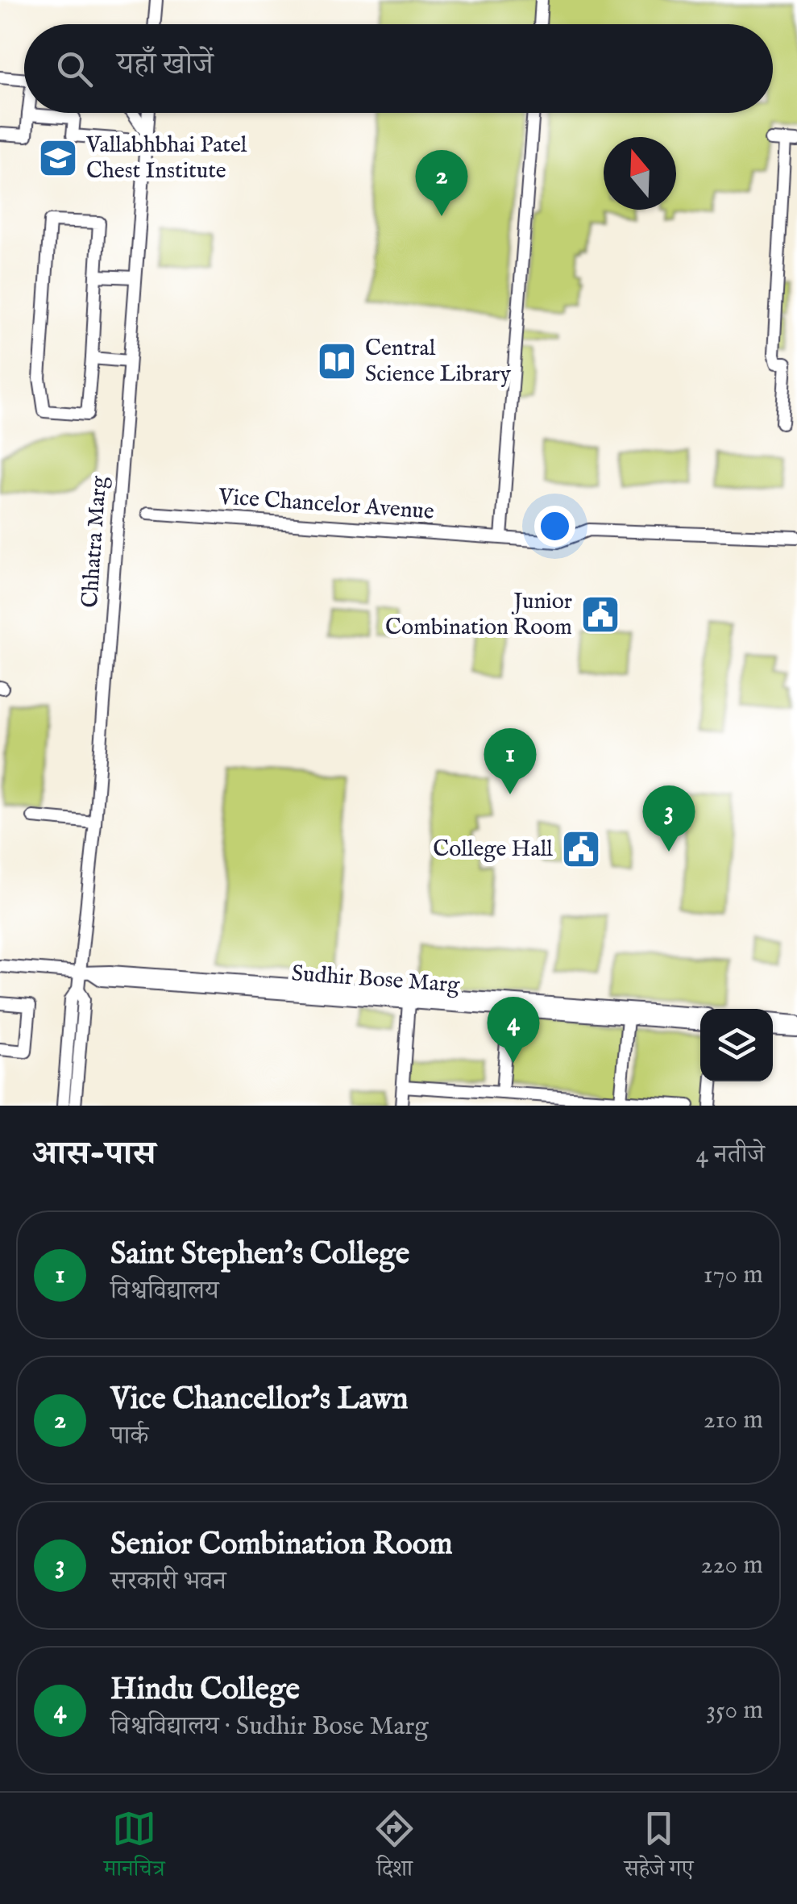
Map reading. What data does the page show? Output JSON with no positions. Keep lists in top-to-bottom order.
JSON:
{
  "streets": {
    "street": ["Vice Chancelor Avenue", "Chhatra Marg", "Sudhir Bose Marg"]
  },
  "crossings": [
    ["Chhatra Marg", "Sudhir Bose Marg"]
  ],
  "places": {
    "school or university": ["Vallabhbhai Patel Chest Institute"],
    "library": ["Central Science Library"],
    "public building": ["Junior Combination Room", "College Hall"]
  },
  "north": "top",
  "page": {
    "search": "यहाँ खोजें",
    "pins": [
      "2",
      "1",
      "3",
      "4"
    ],
    "heading": ["आस-पास", "4 नतीजे"],
    "list": [
      {
        "mark": "1",
        "name": "Saint Stephen's College",
        "note": "विश्वविद्यालय",
        "value": "170 m"
      },
      {
        "mark": "2",
        "name": "Vice Chancellor's Lawn",
        "note": "पार्क",
        "value": "210 m"
      },
      {
        "mark": "3",
        "name": "Senior Combination Room",
        "note": "सरकारी भवन",
        "value": "220 m"
      },
      {
        "mark": "4",
        "name": "Hindu College",
        "note": "विश्वविद्यालय · Sudhir Bose Marg",
        "value": "350 m"
      }
    ],
    "nav": ["मानचित्र", "दिशा", "सहेजे गए"]
  }
}
